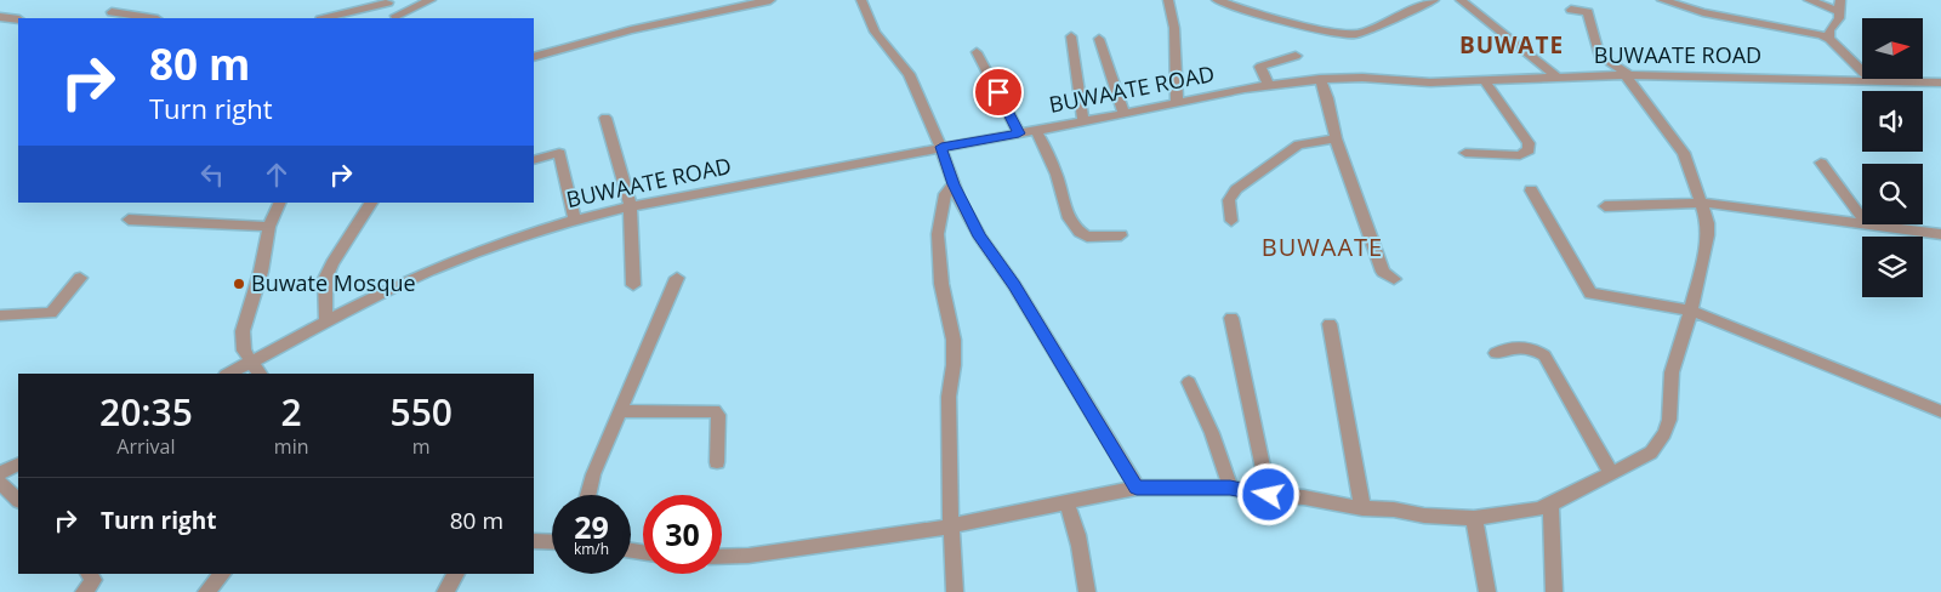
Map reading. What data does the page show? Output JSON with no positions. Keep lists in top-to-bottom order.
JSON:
{
  "streets": {
    "street": ["BUWAATE ROAD"]
  },
  "districts": ["BUWATE", "BUWAATE"],
  "places": ["Buwate Mosque"],
  "north": "right",
  "page": {
    "turn": ["80 m", "Turn right"],
    "eta": [
      "20:35",
      "Arrival",
      "2",
      "min",
      "550",
      "m"
    ],
    "list": [
      {
        "name": "Turn right",
        "value": "80 m"
      }
    ],
    "speed": "29 km/h",
    "limit": "30"
  }
}
